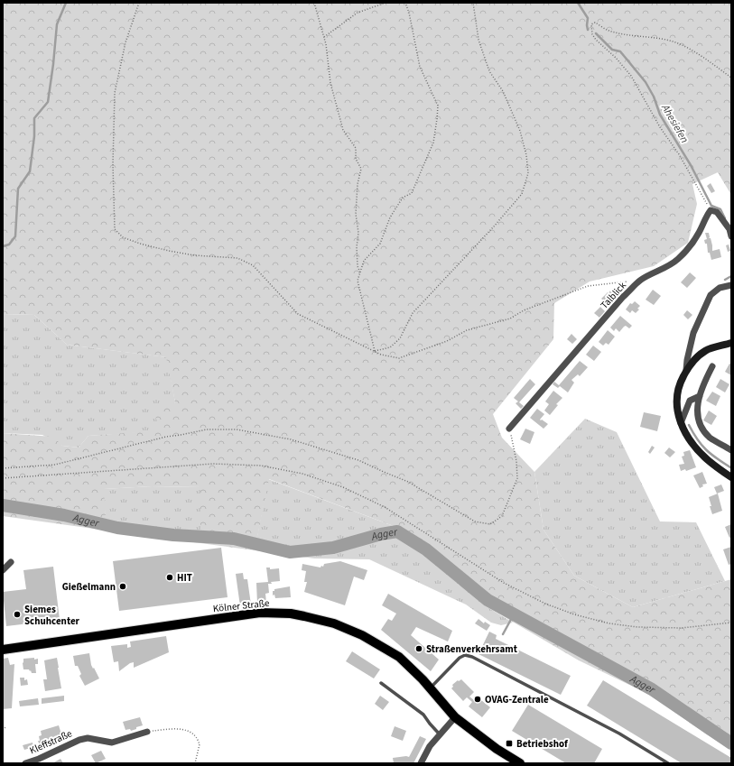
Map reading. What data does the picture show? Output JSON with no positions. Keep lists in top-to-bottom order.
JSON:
{
  "streets": {
    "main road": ["Kölner Straße"],
    "street": ["Talblick", "Kleffstraße"]
  },
  "water": ["Ahesiefen", "Agger"],
  "places": {
    "other": [
      "HIT",
      "Gießelmann",
      "Siemes Schuhcenter",
      "Straßenverkehrsamt",
      "OVAG-Zentrale"
    ],
    "transit": ["Betriebshof"]
  }
}
